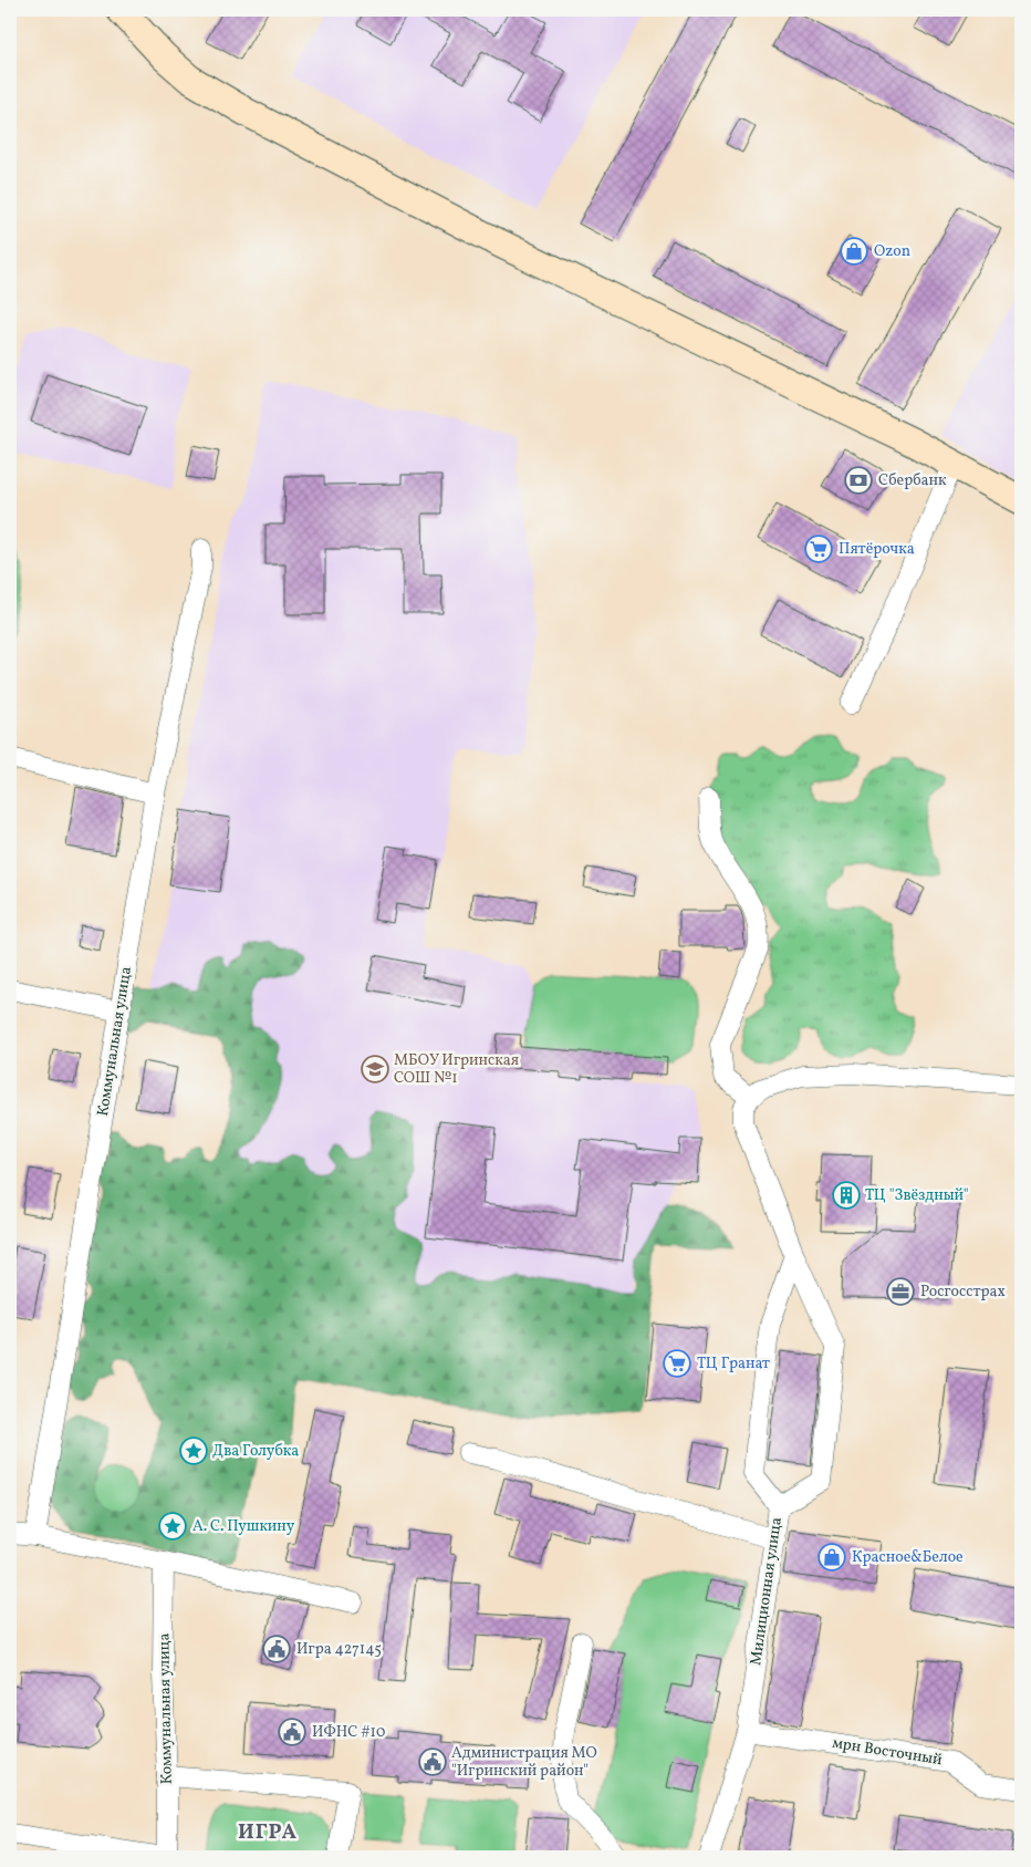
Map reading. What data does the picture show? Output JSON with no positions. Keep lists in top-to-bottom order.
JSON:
{
  "streets": {
    "street": ["Коммунальная улица", "Милиционная улица", "мрн Восточный"]
  },
  "crossings": [
    ["Милиционная улица", "мрн Восточный"]
  ],
  "districts": ["ИГРА"],
  "places": {
    "shop": ["Ozon", "Красное&Белое"],
    "bank": ["Сбербанк"],
    "supermarket": ["Пятёрочка", "ТЦ Гранат"],
    "school or university": ["МБОУ Игринская СОШ №1"],
    "building": ["ТЦ \"Звёздный\""],
    "office": ["Росгосстрах"],
    "place": ["Два Голубка", "А. С. Пушкину"],
    "public building": ["Игра 427145", "ИФНС #10", "Администрация МО \"Игринский район\""]
  }
}
